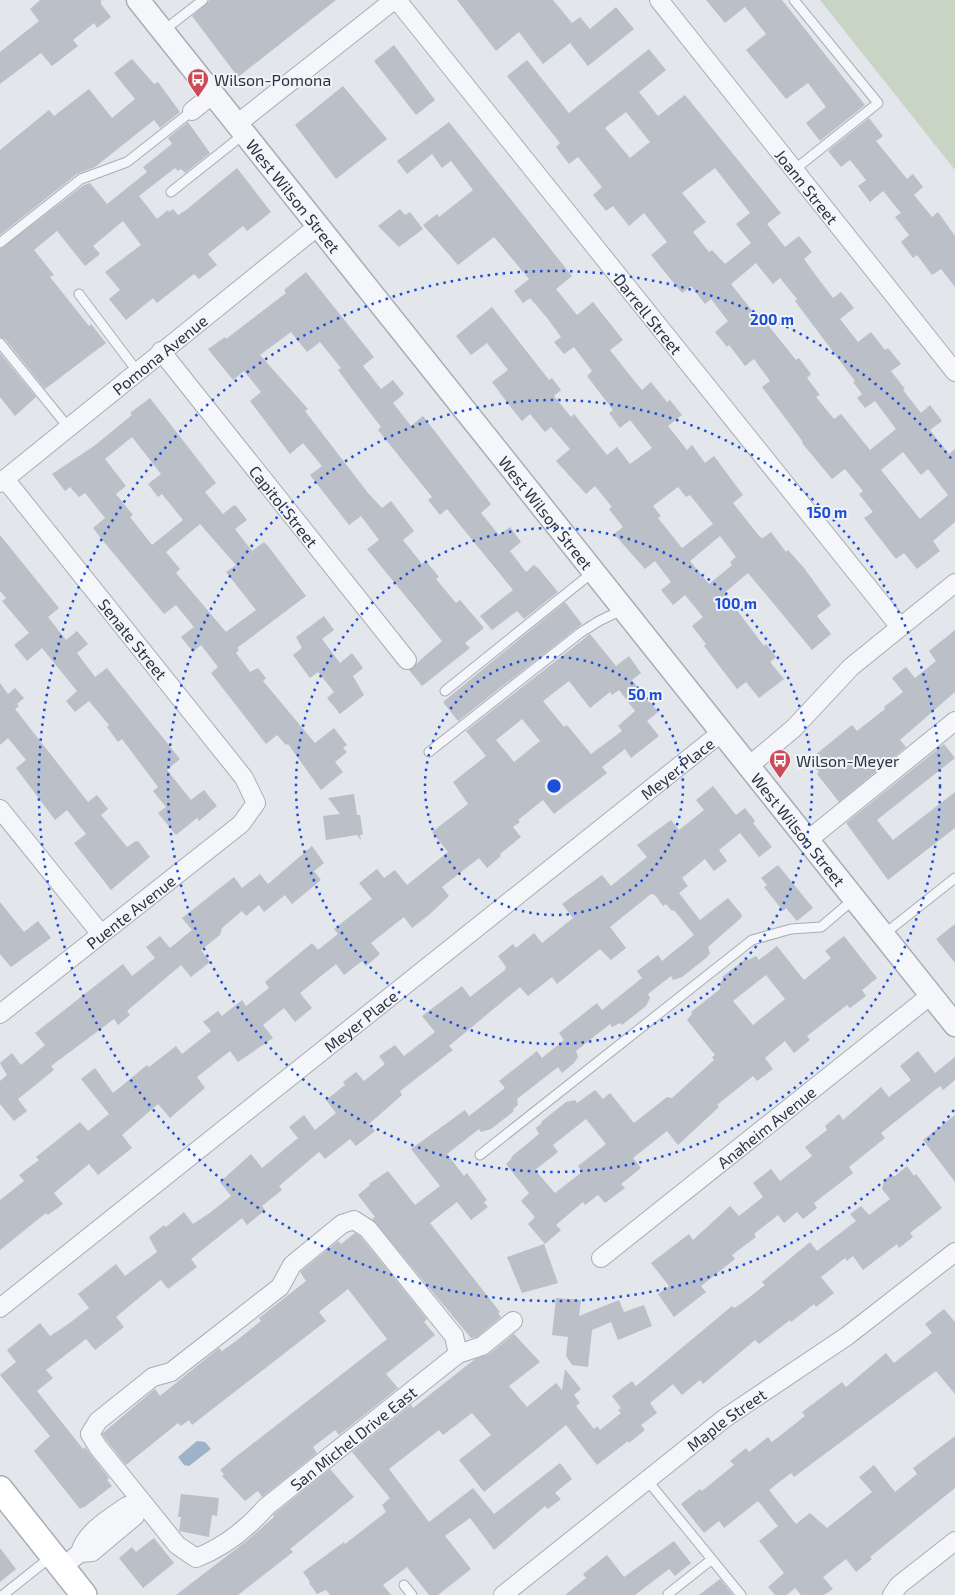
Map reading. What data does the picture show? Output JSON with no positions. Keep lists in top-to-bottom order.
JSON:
{
  "streets": {
    "street": [
      "Joann Street",
      "West Wilson Street",
      "Darrell Street",
      "Pomona Avenue",
      "Capitol Street",
      "Senate Street",
      "Meyer Place",
      "Puente Avenue",
      "Anaheim Avenue",
      "Maple Street",
      "San Michel Drive East"
    ]
  },
  "crossings": [
    ["West Wilson Street", "Pomona Avenue"],
    ["West Wilson Street", "Meyer Place"],
    ["West Wilson Street", "Anaheim Avenue"],
    ["Pomona Avenue", "Capitol Street"],
    ["Pomona Avenue", "Senate Street"],
    ["Senate Street", "Puente Avenue"]
  ],
  "places": {
    "bus stop": ["Wilson-Pomona", "Wilson-Meyer"]
  },
  "rings": [
    "200 m",
    "150 m",
    "100 m",
    "50 m"
  ]
}
